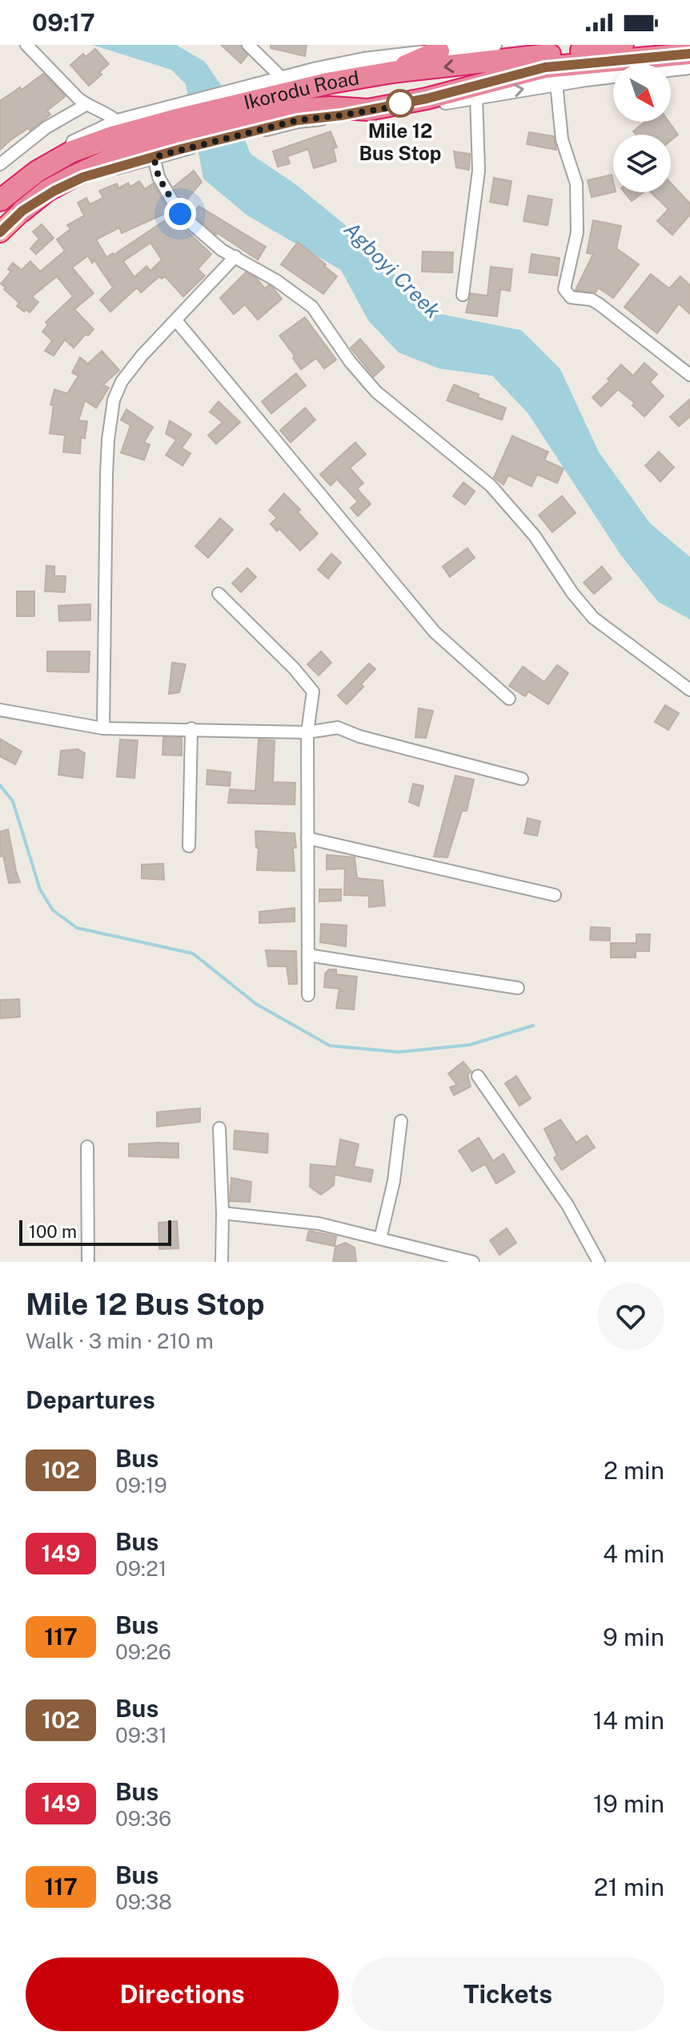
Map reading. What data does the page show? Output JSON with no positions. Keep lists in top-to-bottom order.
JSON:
{
  "streets": {
    "highway": ["Ikorodu Road"]
  },
  "water": ["Agboyi Creek"],
  "places": ["Mile 12 Bus Stop"],
  "lines": ["bus line 102"],
  "scale_bar": "100 m",
  "north": "bottom right",
  "page": {
    "status": "09:17",
    "scale": "100 m",
    "heading": [
      ["Mile 12 Bus Stop", "Walk · 3 min · 210 m"],
      "Departures"
    ],
    "list": [
      {
        "mark": "102",
        "name": "Bus",
        "note": "09:19",
        "value": "2 min"
      },
      {
        "mark": "149",
        "name": "Bus",
        "note": "09:21",
        "value": "4 min"
      },
      {
        "mark": "117",
        "name": "Bus",
        "note": "09:26",
        "value": "9 min"
      },
      {
        "mark": "102",
        "name": "Bus",
        "note": "09:31",
        "value": "14 min"
      },
      {
        "mark": "149",
        "name": "Bus",
        "note": "09:36",
        "value": "19 min"
      },
      {
        "mark": "117",
        "name": "Bus",
        "note": "09:38",
        "value": "21 min"
      }
    ],
    "buttons": ["Directions", "Tickets"]
  }
}
